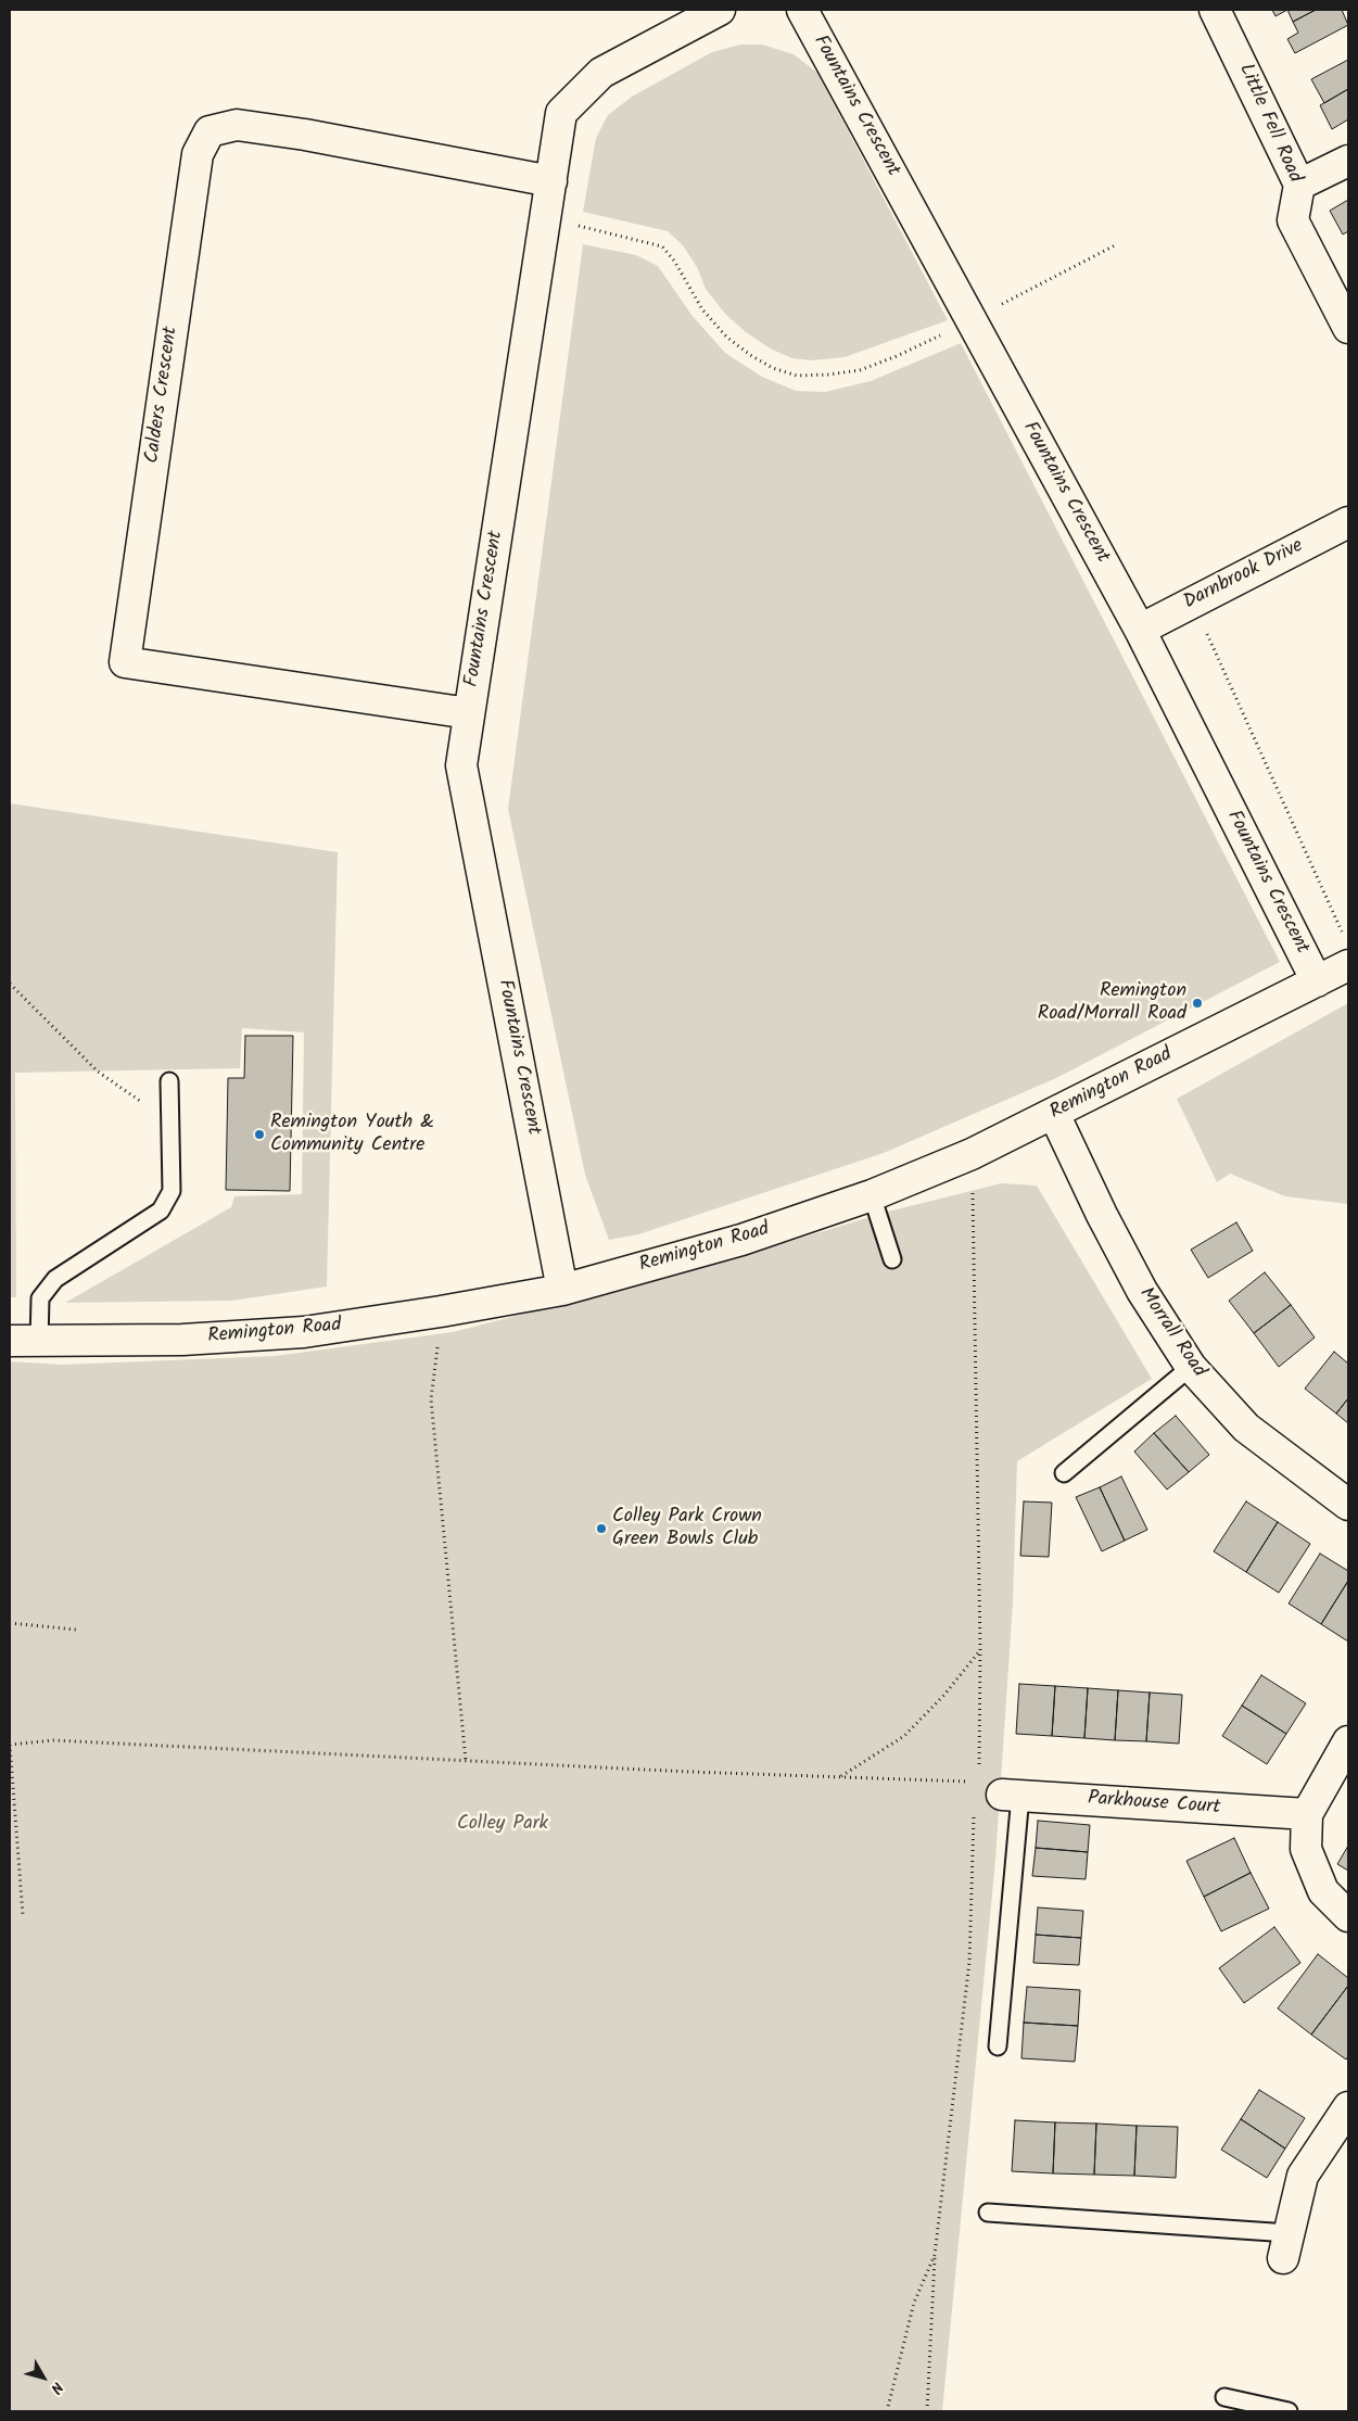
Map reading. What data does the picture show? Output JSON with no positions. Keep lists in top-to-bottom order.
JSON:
{
  "streets": {
    "street": [
      "Fountains Crescent",
      "Little Fell Road",
      "Calders Crescent",
      "Darnbrook Drive",
      "Remington Road",
      "Morrall Road",
      "Parkhouse Court"
    ]
  },
  "crossings": [
    ["Fountains Crescent", "Calders Crescent"],
    ["Fountains Crescent", "Darnbrook Drive"],
    ["Fountains Crescent", "Remington Road"],
    ["Remington Road", "Morrall Road"]
  ],
  "parks": ["Colley Park"],
  "places": ["Remington Road/Morrall Road", "Remington Youth & Community Centre", "Colley Park Crown Green Bowls Club"],
  "north": "bottom right"
}
